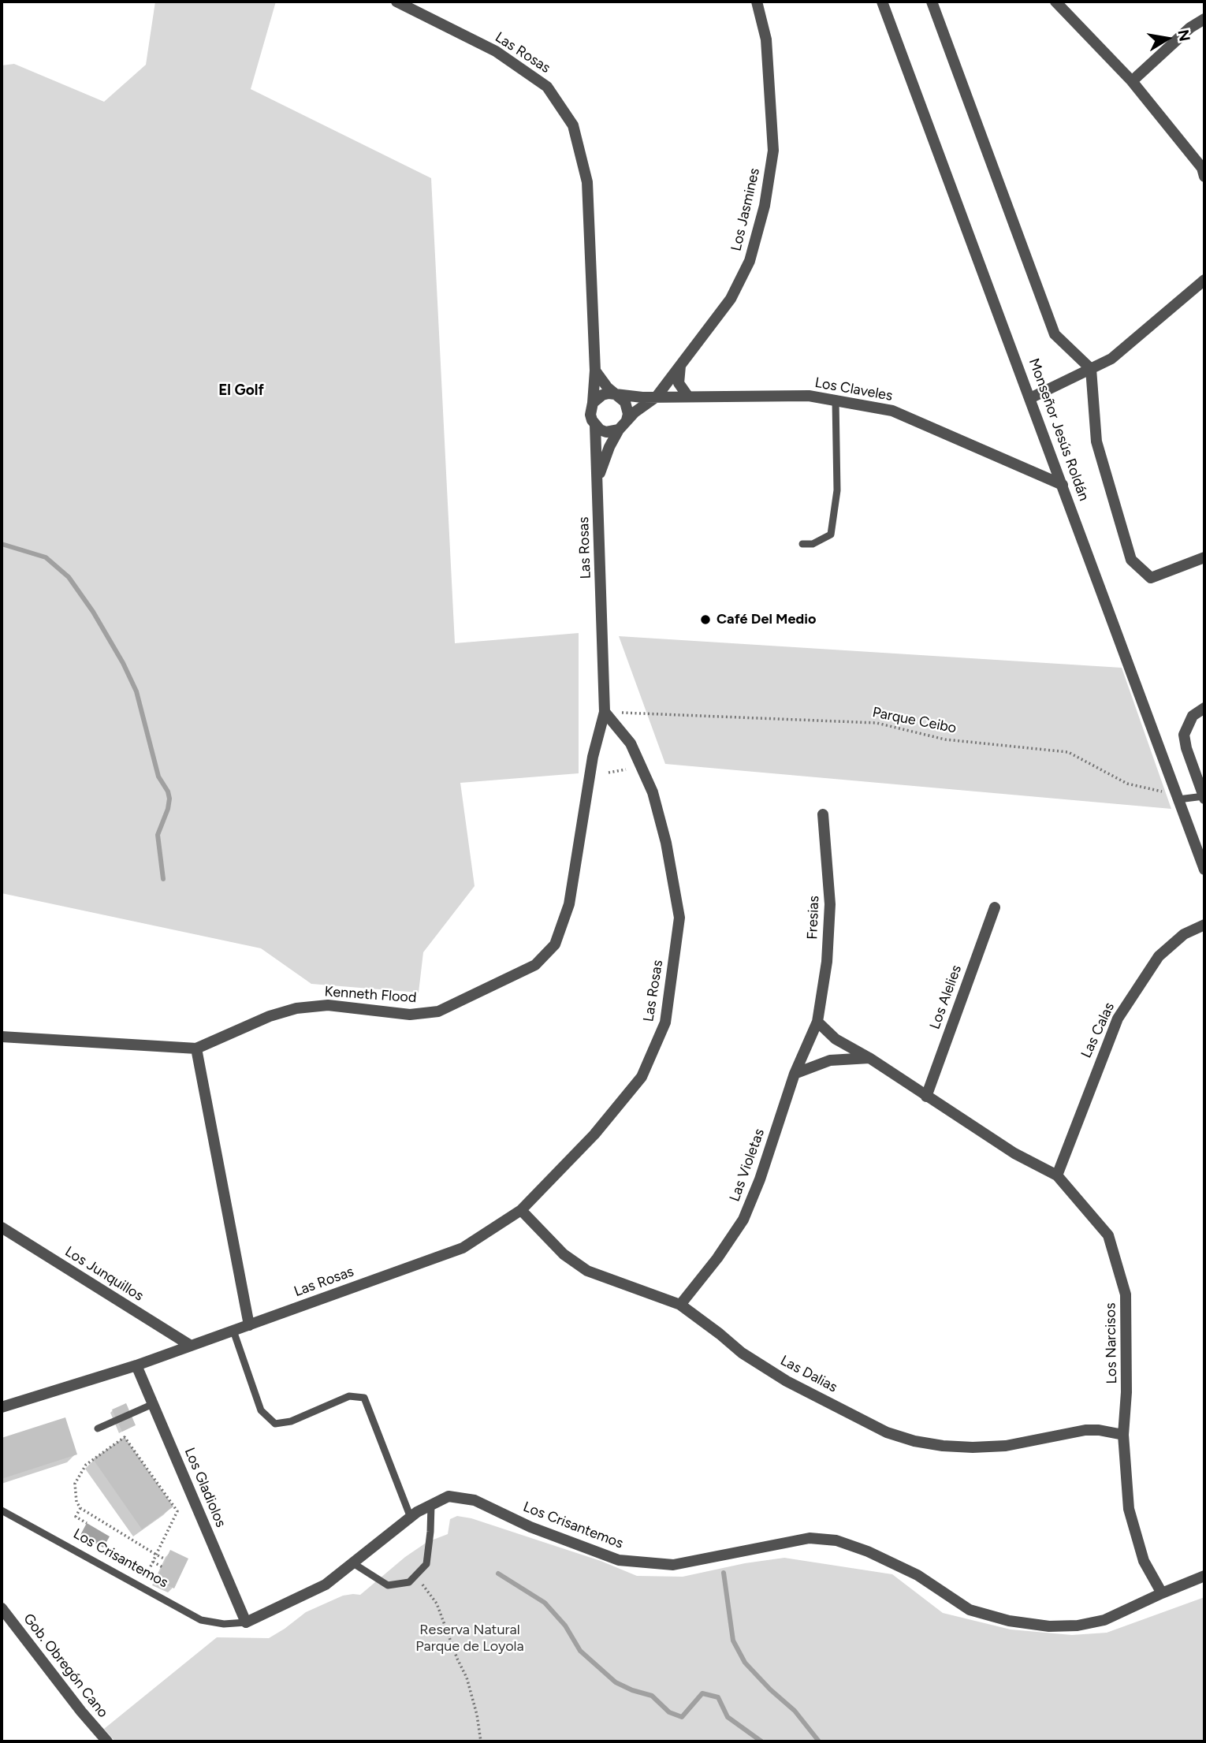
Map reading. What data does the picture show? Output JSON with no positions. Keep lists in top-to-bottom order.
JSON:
{
  "streets": {
    "street": [
      "Las Rosas",
      "Los Jasmines",
      "Los Claveles",
      "Monseñor Jesús Roldán",
      "Fresias",
      "Kenneth Flood",
      "Los Alelies",
      "Las Calas",
      "Las Violetas",
      "Los Junquillos",
      "Los Narcisos",
      "Las Dalias",
      "Los Gladiolos",
      "Los Crisantemos",
      "Gob. Obregón Cano"
    ],
    "path": ["Parque Ceibo"]
  },
  "crossings": [
    ["Las Rosas", "Los Jasmines"],
    ["Las Rosas", "Los Claveles"],
    ["Las Rosas", "Parque Ceibo"],
    ["Las Rosas", "Kenneth Flood"],
    ["Las Rosas", "Los Junquillos"],
    ["Las Rosas", "Las Dalias"],
    ["Las Rosas", "Los Gladiolos"],
    ["Los Jasmines", "Los Claveles"],
    ["Los Claveles", "Monseñor Jesús Roldán"],
    ["Monseñor Jesús Roldán", "Parque Ceibo"],
    ["Parque Ceibo", "Kenneth Flood"],
    ["Fresias", "Las Violetas"],
    ["Fresias", "Los Narcisos"],
    ["Los Alelies", "Los Narcisos"],
    ["Las Calas", "Los Narcisos"],
    ["Las Violetas", "Los Narcisos"],
    ["Las Violetas", "Las Dalias"],
    ["Los Narcisos", "Las Dalias"],
    ["Los Narcisos", "Los Crisantemos"],
    ["Los Gladiolos", "Los Crisantemos"]
  ],
  "districts": ["El Golf"],
  "parks": ["Reserva Natural Parque de Loyola"],
  "places": ["Café Del Medio"],
  "north": "right"
}
